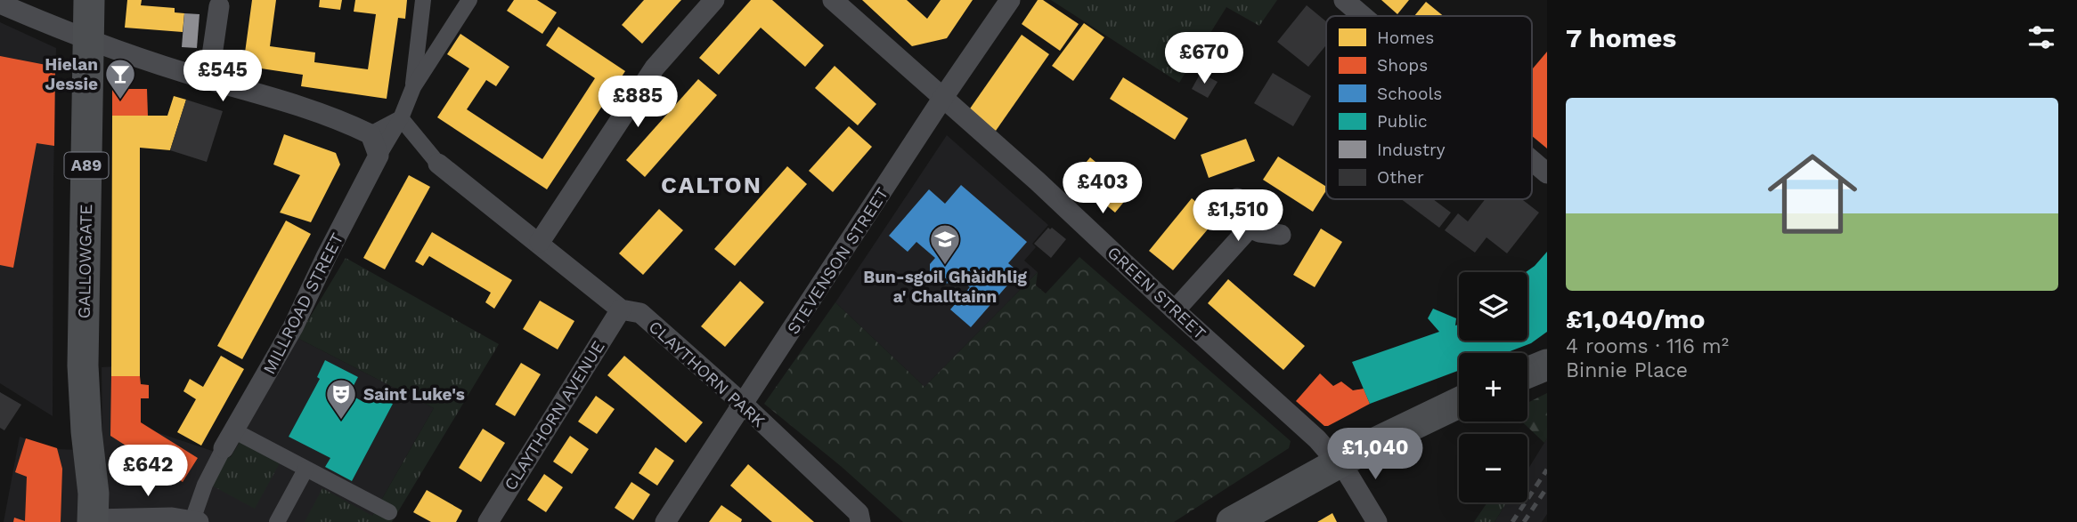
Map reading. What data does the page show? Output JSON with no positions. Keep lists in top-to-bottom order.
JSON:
{
  "streets": {
    "main road": ["A89", "GALLOWGATE"],
    "street": [
      "STEVENSON STREET",
      "GREEN STREET",
      "MILLROAD STREET",
      "CLAYTHORN PARK",
      "CLAYTHORN AVENUE"
    ]
  },
  "crossings": [
    ["STEVENSON STREET", "GREEN STREET"],
    ["STEVENSON STREET", "CLAYTHORN PARK"],
    ["CLAYTHORN PARK", "CLAYTHORN AVENUE"]
  ],
  "districts": ["CALTON"],
  "places": {
    "bar": ["Hielan Jessie"],
    "school or university": ["Bun-sgoil Ghàidhlig a' Challtainn"],
    "theatre": ["Saint Luke's"]
  },
  "legend": [
    "Homes",
    "Shops",
    "Schools",
    "Public",
    "Industry",
    "Other"
  ],
  "page": {
    "heading": "7 homes",
    "price": [
      "£670",
      "£545",
      "£885",
      "£403",
      "£1,510",
      "£1,040",
      "£642"
    ],
    "list": [
      {
        "name": "£1,040/mo",
        "note": "4 rooms · 116 m² · Binnie Place"
      }
    ],
    "map_buttons": ["+", "−"]
  }
}
